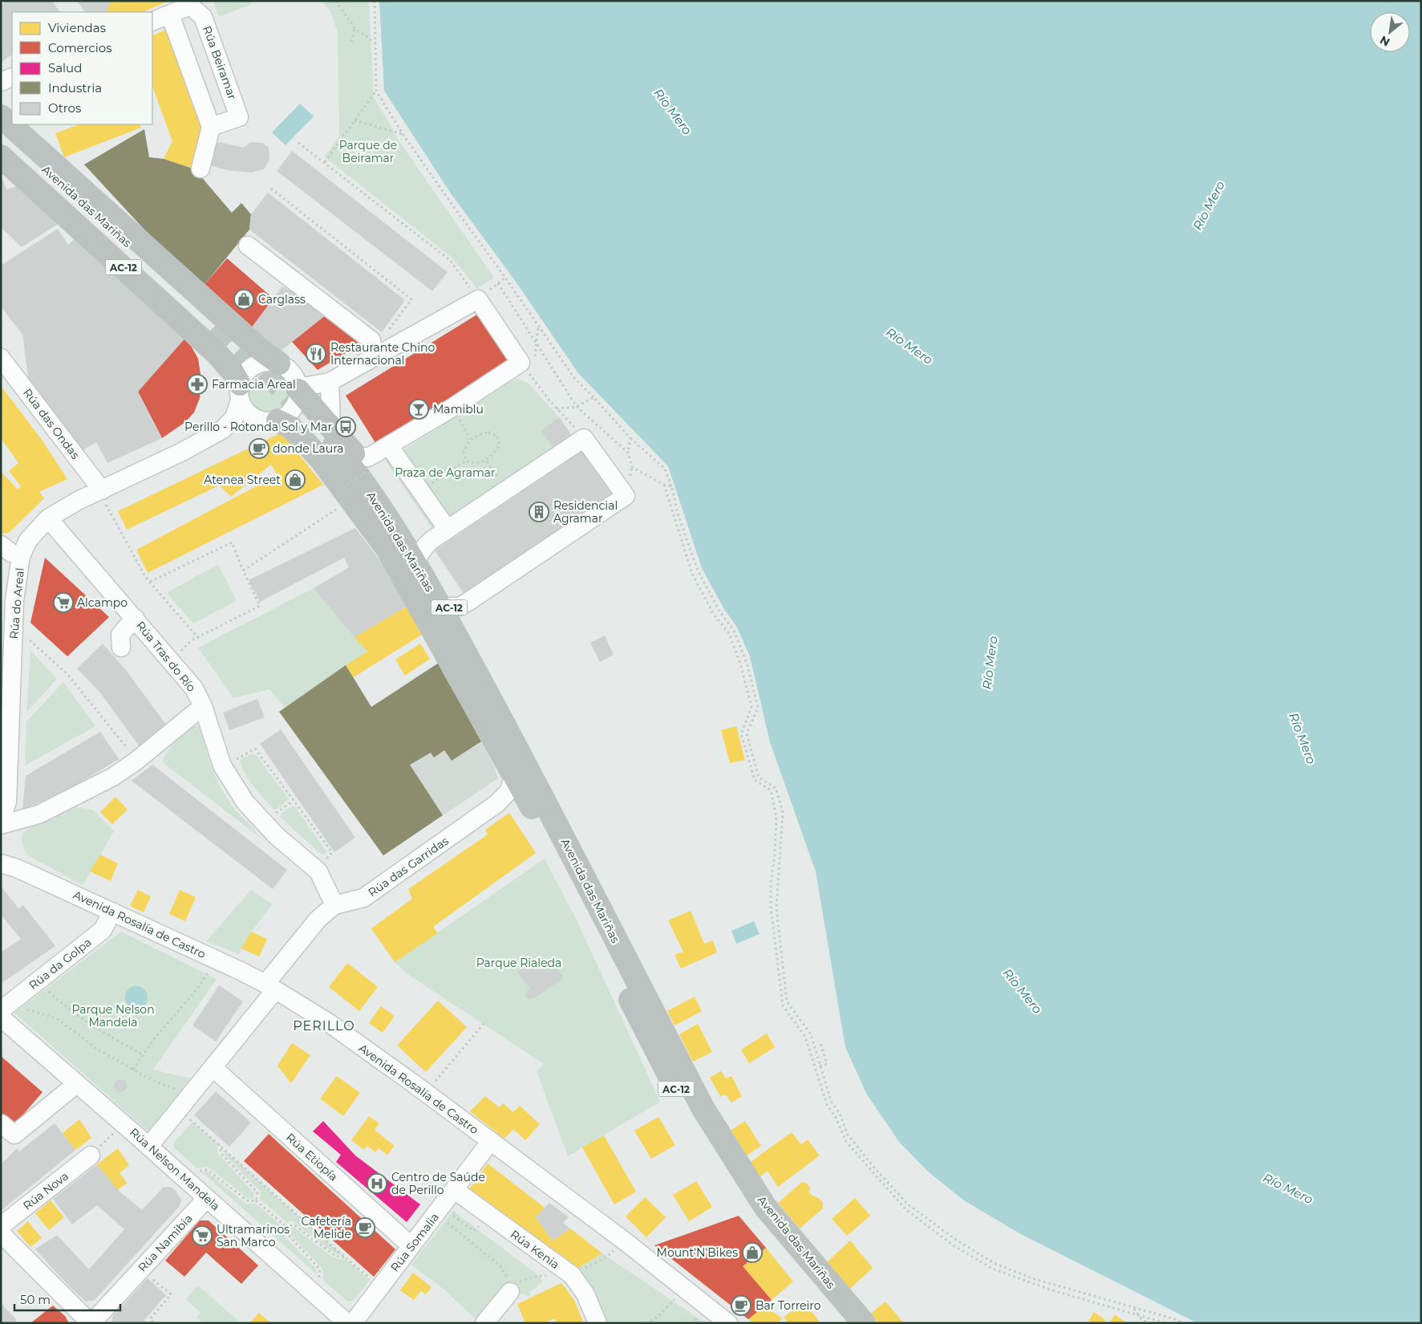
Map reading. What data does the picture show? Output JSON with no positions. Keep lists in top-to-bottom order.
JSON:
{
  "streets": {
    "highway": ["Avenida das Mariñas", "AC-12"],
    "street": [
      "Rúa Beiramar",
      "Rúa das Ondas",
      "Rúa do Areal",
      "Rúa Tras do Río",
      "Rúa das Garridas",
      "Avenida Rosalía de Castro",
      "Rúa da Golpa",
      "Rúa Etiopía",
      "Rúa Nelson Mandela",
      "Rúa Nova",
      "Rúa Somalia",
      "Rúa Namibia",
      "Rúa Kenia"
    ]
  },
  "crossings": [
    ["Avenida das Mariñas", "AC-12"],
    ["AC-12", "Rúa do Areal"],
    ["AC-12", "Rúa das Garridas"],
    ["Rúa das Ondas", "Rúa do Areal"],
    ["Rúa do Areal", "Rúa Tras do Río"],
    ["Rúa Tras do Río", "Rúa das Garridas"],
    ["Rúa das Garridas", "Avenida Rosalía de Castro"],
    ["Avenida Rosalía de Castro", "Rúa da Golpa"],
    ["Avenida Rosalía de Castro", "Rúa Somalia"],
    ["Rúa da Golpa", "Rúa Nelson Mandela"],
    ["Rúa Etiopía", "Rúa Somalia"],
    ["Rúa Nelson Mandela", "Rúa Namibia"],
    ["Rúa Somalia", "Rúa Kenia"]
  ],
  "districts": ["PERILLO"],
  "water": ["Río Mero"],
  "parks": [
    "Parque de Beiramar",
    "Praza de Agramar",
    "Parque Rialeda",
    "Parque Nelson Mandela"
  ],
  "places": {
    "shop": ["Carglass", "Atenea Street", "Mount'N'Bikes"],
    "restaurant": ["Restaurante Chino Internacional"],
    "pharmacy": ["Farmacia Areal"],
    "bar": ["Mamiblu"],
    "bus stop": ["Perillo - Rotonda Sol y Mar"],
    "cafe": ["donde Laura", "Cafetería Melide", "Bar Torreiro"],
    "building": ["Residencial Agramar"],
    "supermarket": ["Alcampo", "Ultramarinos San Marco"],
    "hospital": ["Centro de Saúde de Perillo"]
  },
  "legend": [
    "Viviendas",
    "Comercios",
    "Salud",
    "Industria",
    "Otros"
  ],
  "scale_bar": "50 m",
  "north": "bottom left"
}
